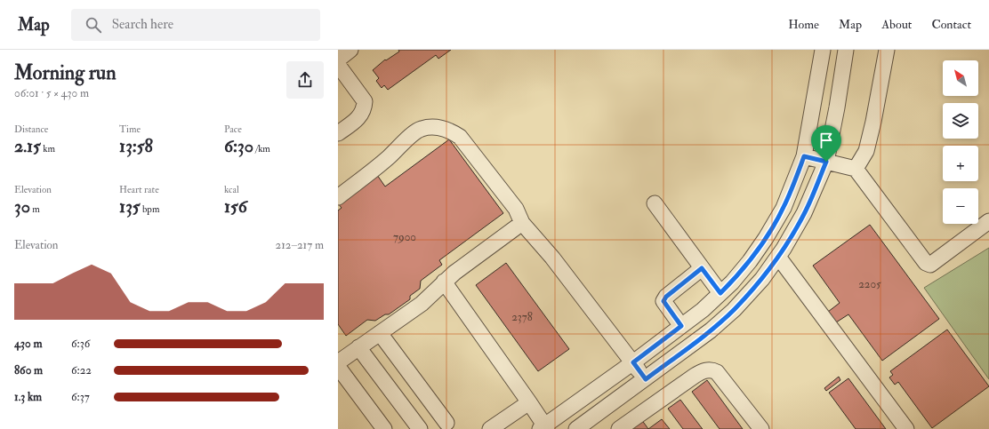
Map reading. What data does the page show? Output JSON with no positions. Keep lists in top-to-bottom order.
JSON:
{
  "house_numbers": ["7900", "2205", "2378"],
  "north": "top left",
  "page": {
    "header": "Map",
    "search": "Search here",
    "nav": [
      "Home",
      "Map",
      "About",
      "Contact"
    ],
    "heading": ["Morning run", "06:01 · 5 × 430 m"],
    "map_buttons": ["+", "−"],
    "stats": [
      ["Distance", "2.15 km"],
      ["Time", "13:58"],
      ["Pace", "6:30 /km"],
      ["Elevation", "30 m"],
      ["Heart rate", "135 bpm"],
      ["kcal", "156"]
    ],
    "chart": ["Elevation", "212–217 m"],
    "list": [
      {
        "name": "430 m",
        "note": "6:36"
      },
      {
        "name": "860 m",
        "note": "6:22"
      },
      {
        "name": "1.3 km",
        "note": "6:37"
      }
    ]
  }
}
